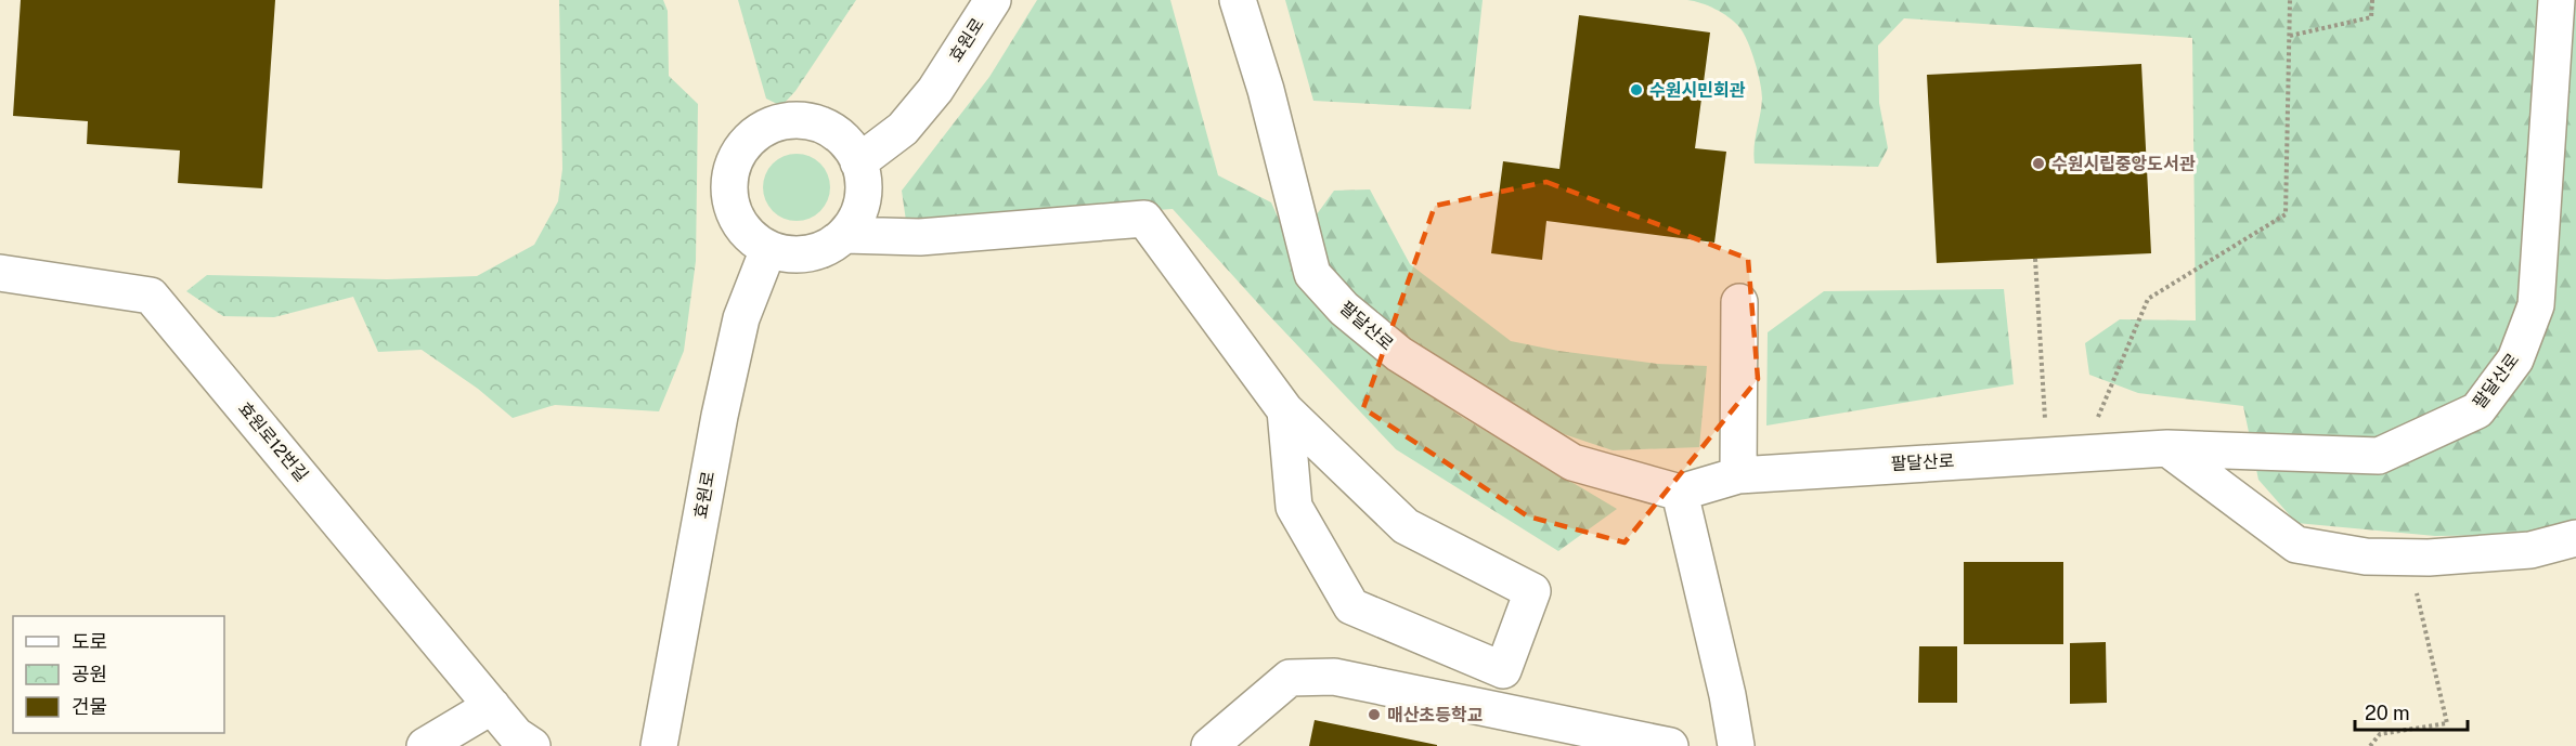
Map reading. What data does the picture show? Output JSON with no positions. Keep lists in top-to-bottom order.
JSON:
{
  "streets": {
    "street": ["효원로", "팔달산로", "효원로12번길"]
  },
  "places": ["수원시민회관", "수원시립중앙도서관", "매산초등학교"],
  "legend": ["도로", "공원", "건물"],
  "scale_bar": "20 m"
}
